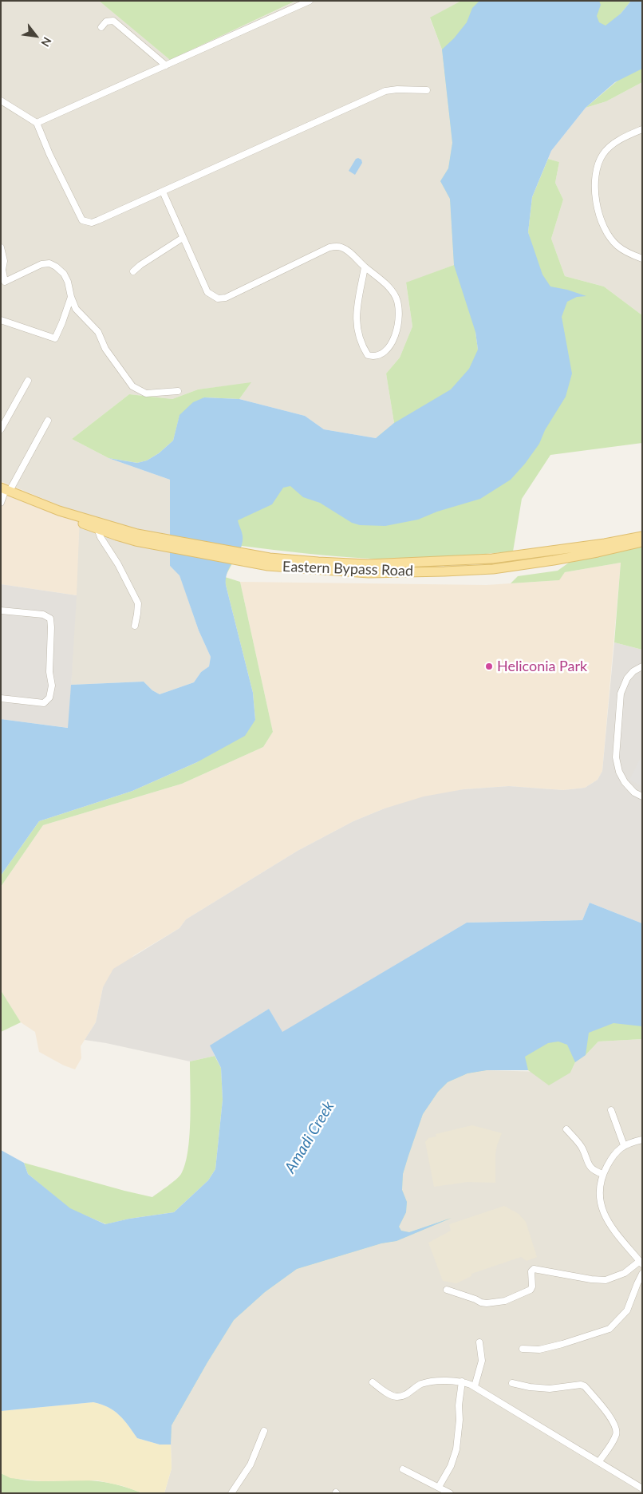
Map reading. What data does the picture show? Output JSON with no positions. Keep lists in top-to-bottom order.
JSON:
{
  "streets": {
    "main road": ["Eastern Bypass Road"]
  },
  "water": ["Amadi Creek"],
  "places": ["Heliconia Park"],
  "north": "bottom right"
}
